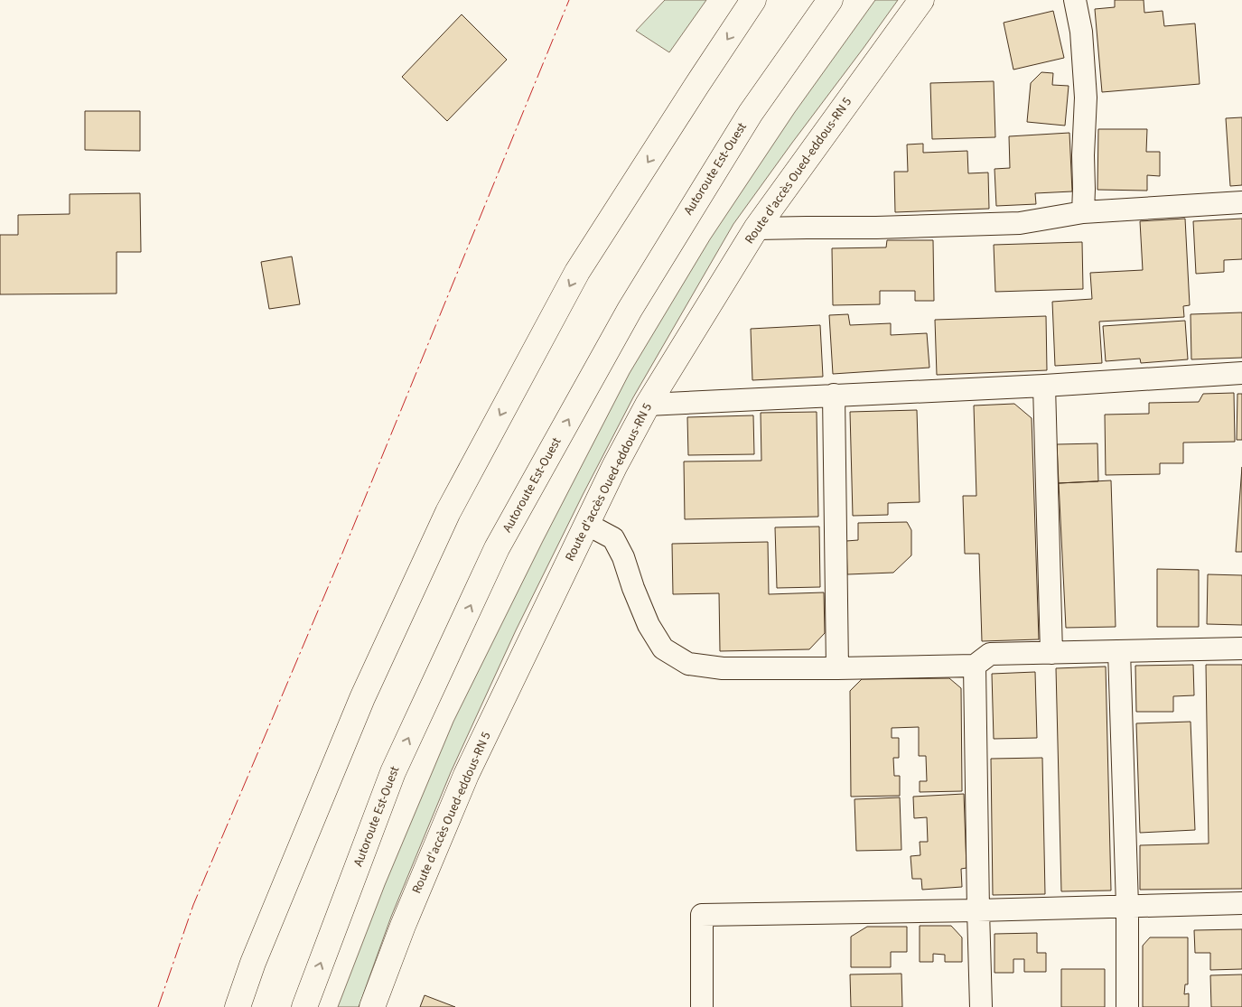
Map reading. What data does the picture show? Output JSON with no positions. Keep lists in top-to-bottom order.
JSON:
{
  "streets": {
    "main road": ["Autoroute Est-Ouest", "Route d'accès Oued-eddous-RN 5"]
  }
}
